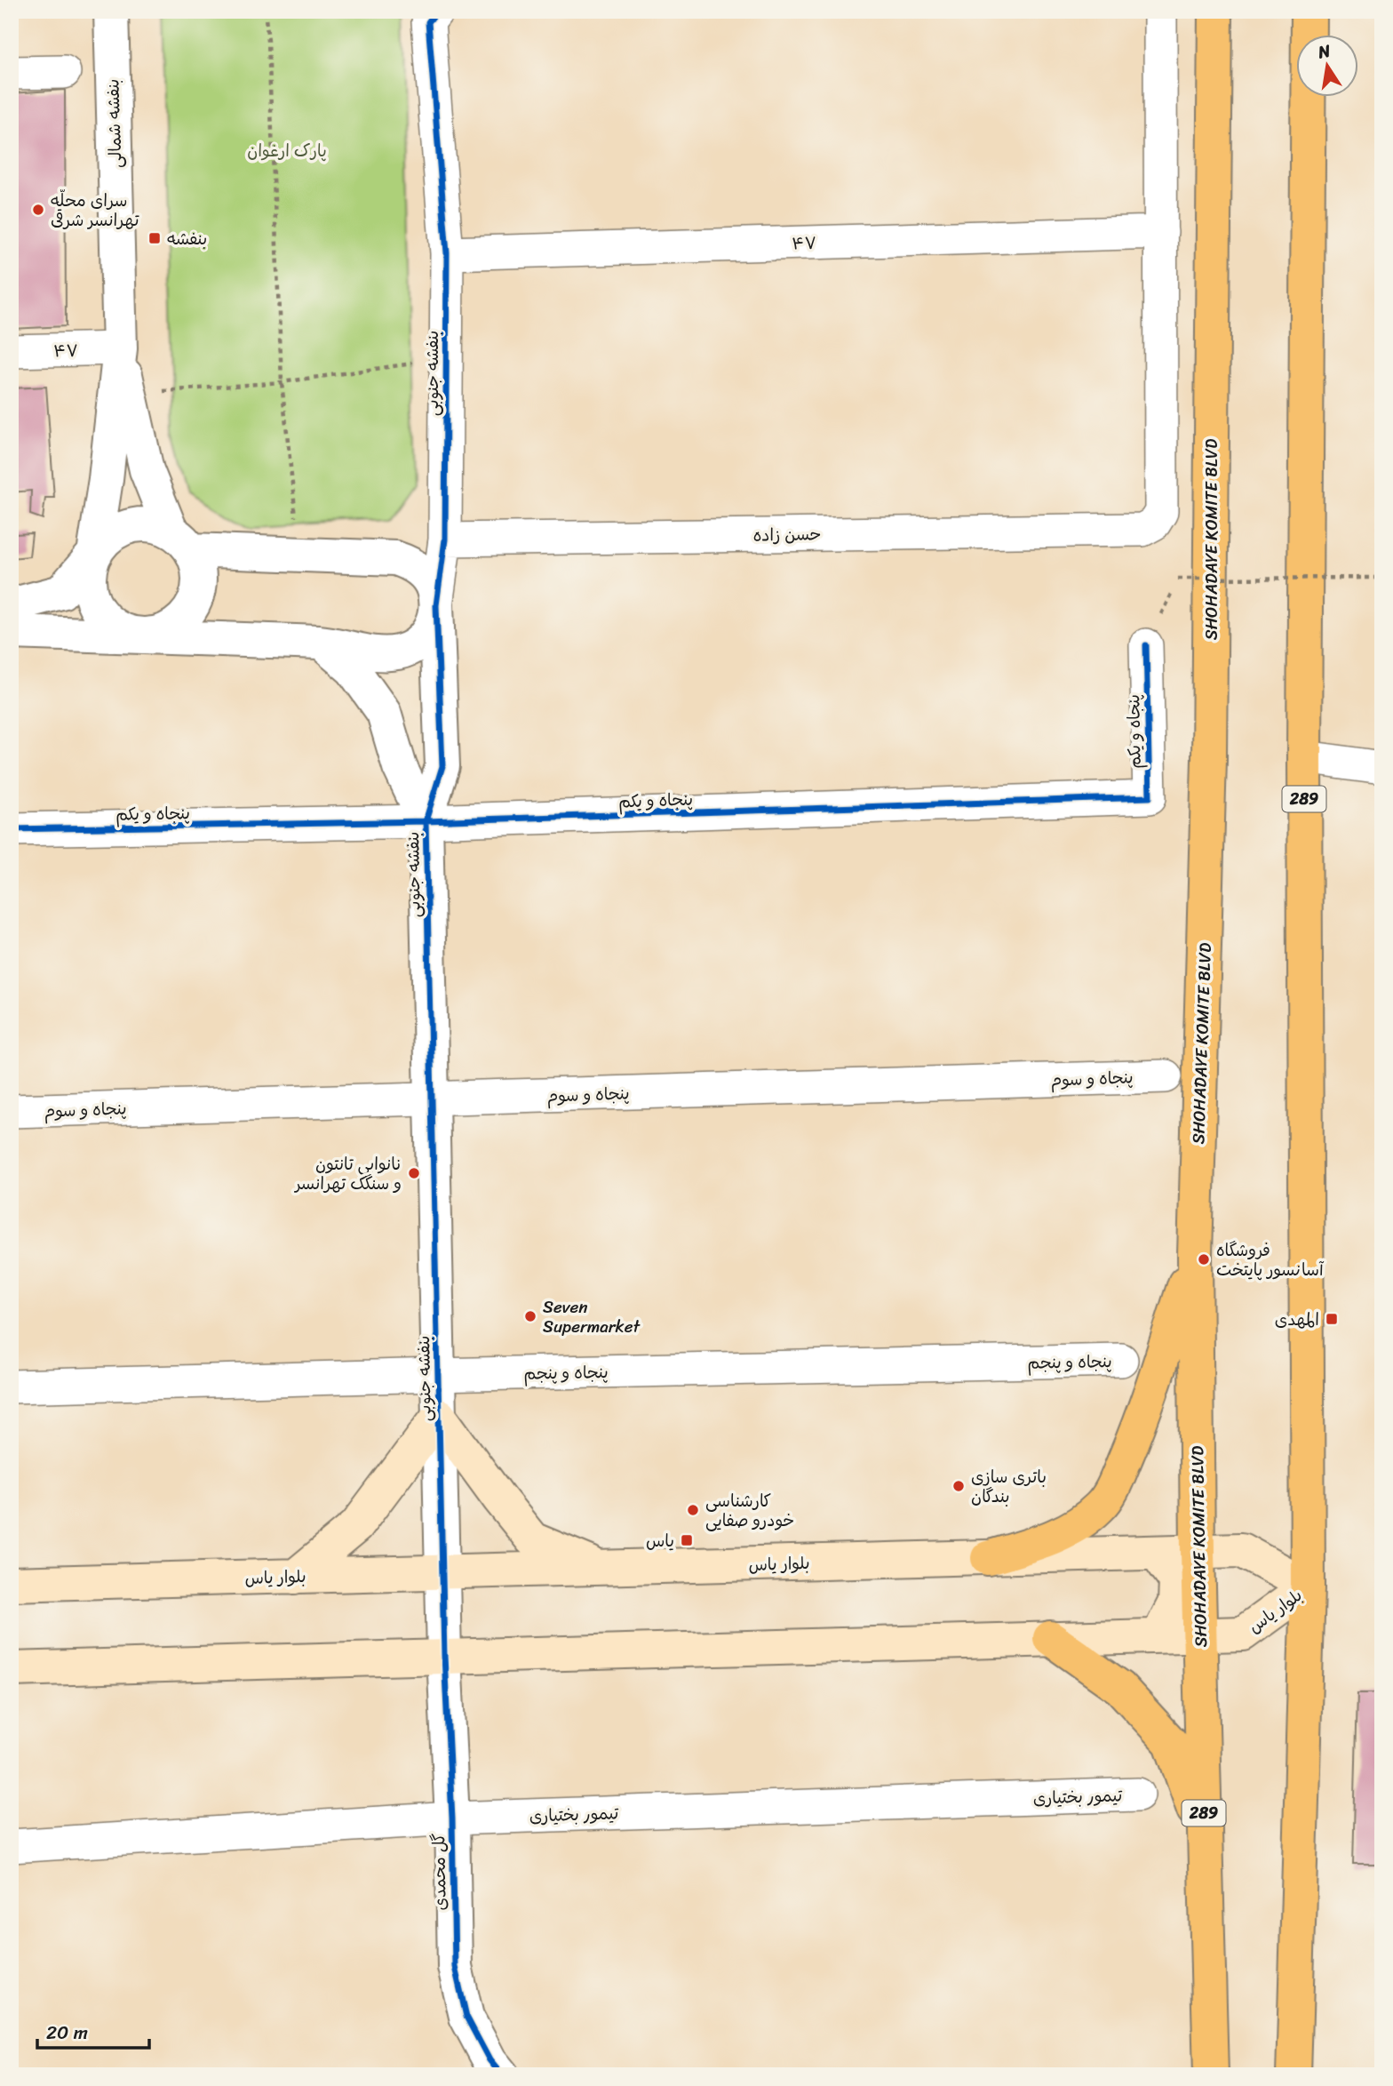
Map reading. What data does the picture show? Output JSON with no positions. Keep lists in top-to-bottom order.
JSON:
{
  "streets": {
    "main road": ["SHOHADAYE KOMITE BLVD", "289", "بلوار یاس"],
    "street": [
      "بنفشه شمالی",
      "۴۷",
      "بنفشه جنوبی",
      "حسن زاده",
      "پنجاه و یکم",
      "پنجاه و سوم",
      "پنجاه و پنجم",
      "تیمور بختیاری",
      "گل محمدی"
    ]
  },
  "crossings": [
    ["بنفشه شمالی", "۴۷"],
    ["۴۷", "بنفشه جنوبی"],
    ["۴۷", "حسن زاده"],
    ["بنفشه جنوبی", "حسن زاده"],
    ["بنفشه جنوبی", "پنجاه و یکم"],
    ["بنفشه جنوبی", "پنجاه و سوم"],
    ["بنفشه جنوبی", "پنجاه و پنجم"],
    ["بنفشه جنوبی", "بلوار یاس"],
    ["بنفشه جنوبی", "گل محمدی"],
    ["SHOHADAYE KOMITE BLVD", "بلوار یاس"],
    ["289", "بلوار یاس"],
    ["بلوار یاس", "گل محمدی"],
    ["تیمور بختیاری", "گل محمدی"]
  ],
  "parks": ["پارک ارغوان"],
  "places": {
    "other": [
      "سرای محلّه تهرانسر شرقی",
      "نانوایی تانتون و سنگک تهرانسر",
      "فروشگاه آسانسور پایتخت",
      "Seven Supermarket",
      "باتری سازی بندگان",
      "کارشناسی خودرو صفایی"
    ],
    "transit": ["بنفشه", "المهدی", "یاس"]
  },
  "scale_bar": "20 m",
  "north": "top"
}
